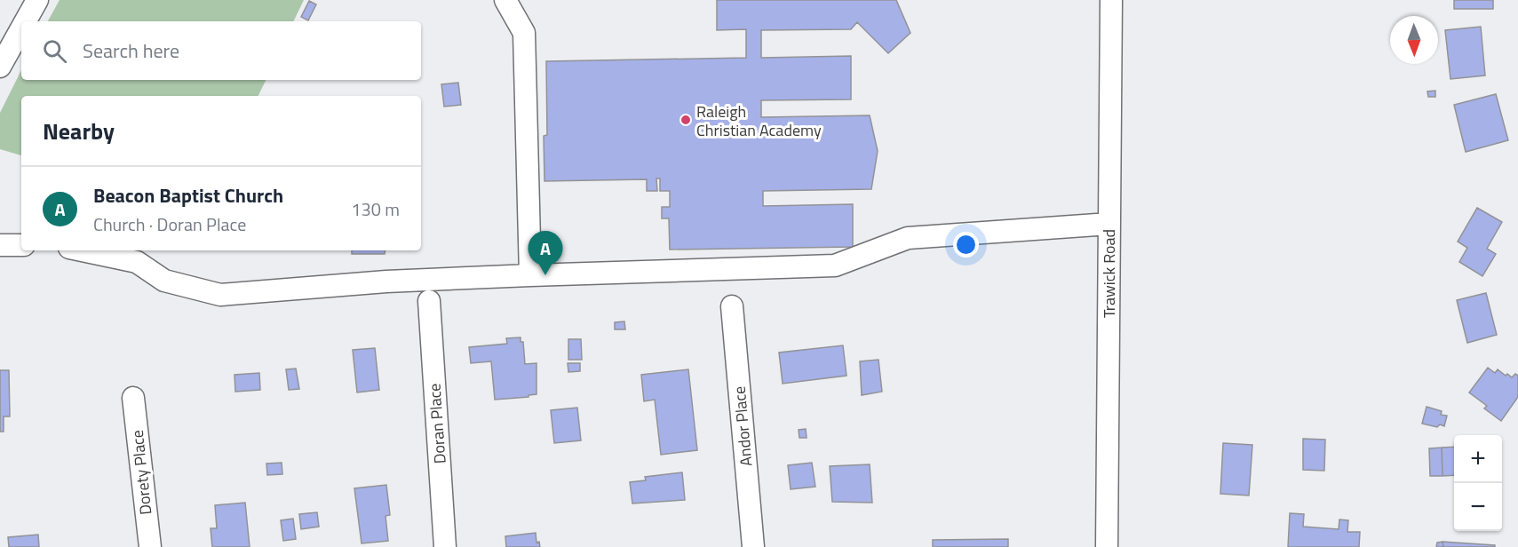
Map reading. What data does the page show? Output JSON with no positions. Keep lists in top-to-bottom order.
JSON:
{
  "streets": {
    "street": [
      "Trawick Road",
      "Doran Place",
      "Andor Place",
      "Dorety Place"
    ]
  },
  "places": ["Raleigh Christian Academy"],
  "north": "bottom",
  "page": {
    "search": "Search here",
    "heading": "Nearby",
    "list": [
      {
        "mark": "A",
        "name": "Beacon Baptist Church",
        "note": "Church · Doran Place",
        "value": "130 m"
      }
    ],
    "pins": "A",
    "map_buttons": ["+", "−"]
  }
}
